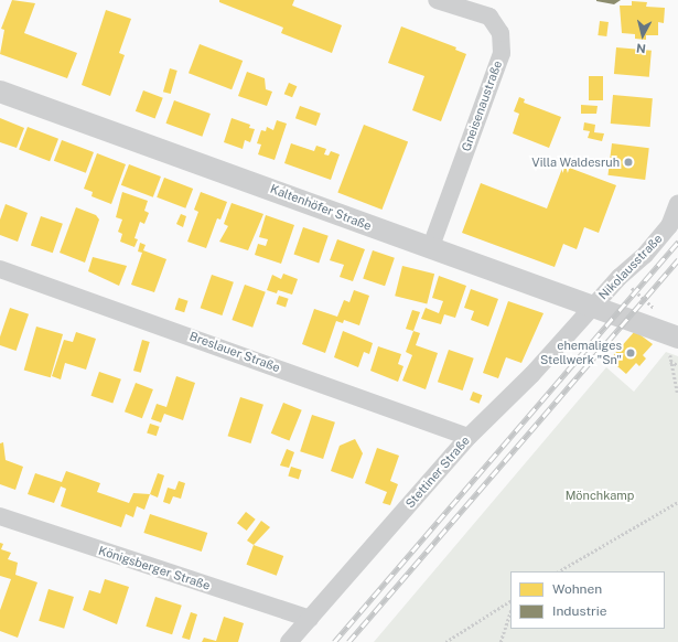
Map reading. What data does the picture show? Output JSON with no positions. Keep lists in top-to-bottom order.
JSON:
{
  "streets": {
    "street": [
      "Gneisenaustraße",
      "Kaltenhöfer Straße",
      "Nikolausstraße",
      "Breslauer Straße",
      "Stettiner Straße",
      "Königsberger Straße"
    ]
  },
  "crossings": [
    ["Gneisenaustraße", "Kaltenhöfer Straße"],
    ["Kaltenhöfer Straße", "Nikolausstraße"],
    ["Kaltenhöfer Straße", "Stettiner Straße"],
    ["Nikolausstraße", "Stettiner Straße"],
    ["Breslauer Straße", "Stettiner Straße"],
    ["Stettiner Straße", "Königsberger Straße"]
  ],
  "parks": ["Mönchkamp"],
  "places": ["Villa Waldesruh", "ehemaliges Stellwerk \"Sn\""],
  "legend": ["Wohnen", "Industrie"],
  "north": "bottom"
}
